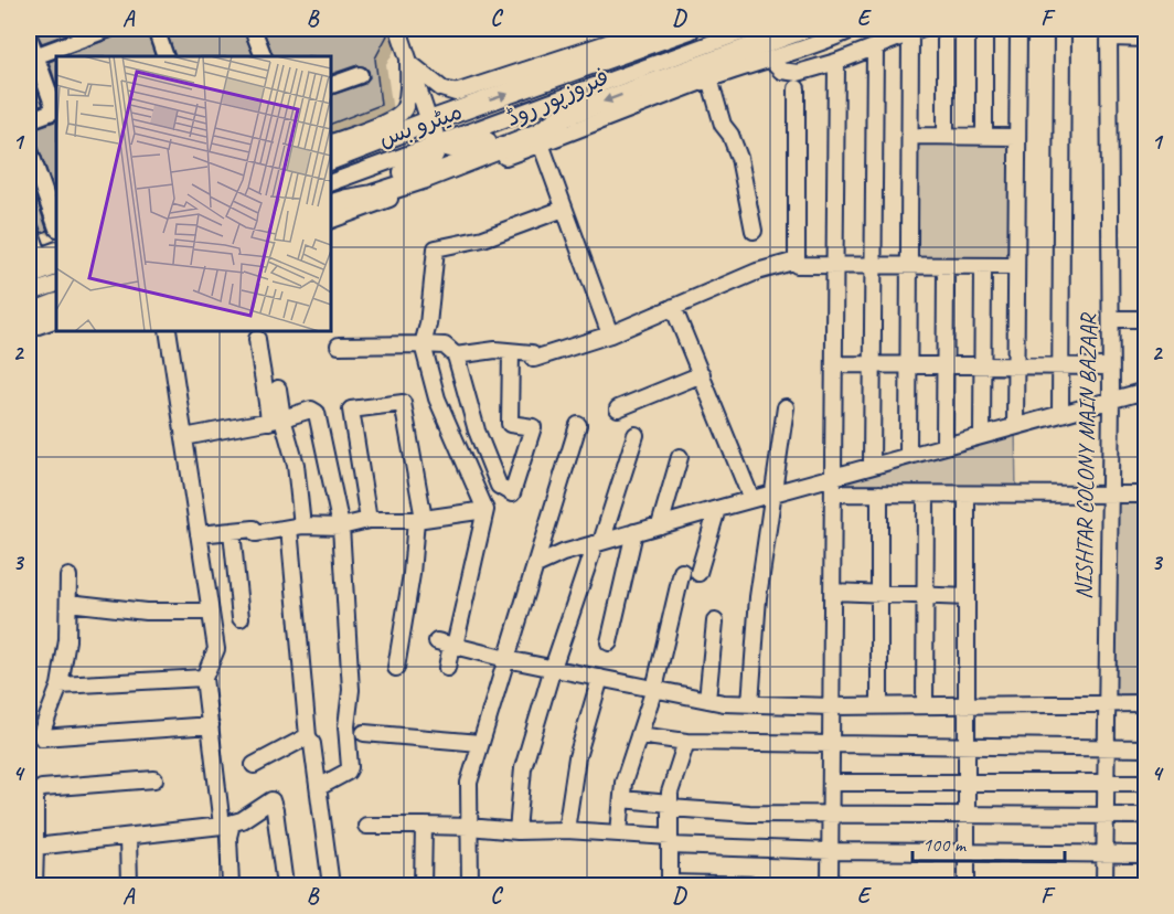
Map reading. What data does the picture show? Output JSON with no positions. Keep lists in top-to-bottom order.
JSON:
{
  "streets": {
    "main road": ["فیروزپور روڈ"],
    "street": ["میٹرو بس", "NISHTAR COLONY MAIN BAZAAR"]
  },
  "scale_bar": "100 m",
  "grid": {
    "columns": [
      "A",
      "B",
      "C",
      "D",
      "E",
      "F"
    ],
    "rows": [
      "1",
      "2",
      "3",
      "4"
    ]
  }
}
